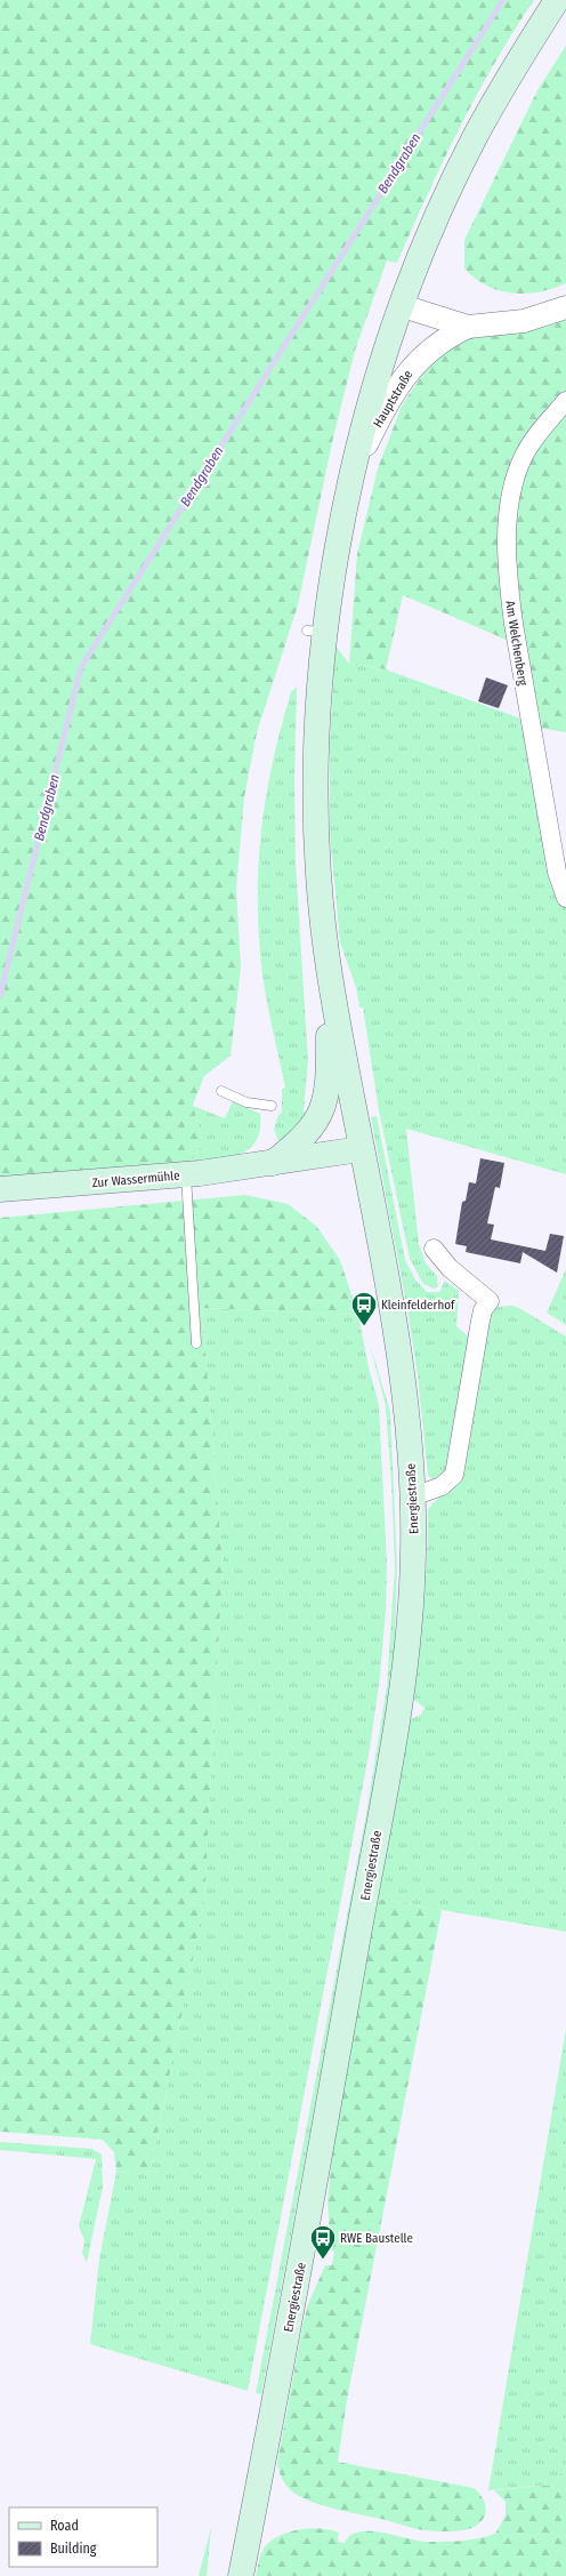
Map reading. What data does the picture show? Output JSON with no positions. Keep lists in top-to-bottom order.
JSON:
{
  "streets": {
    "main road": ["Zur Wassermühle", "Energiestraße"],
    "street": ["Hauptstraße", "Am Welchenberg"]
  },
  "crossings": [
    ["Zur Wassermühle", "Energiestraße"]
  ],
  "water": ["Bendgraben"],
  "places": {
    "bus stop": ["Kleinfelderhof", "RWE Baustelle"]
  },
  "legend": ["Road", "Building"]
}
